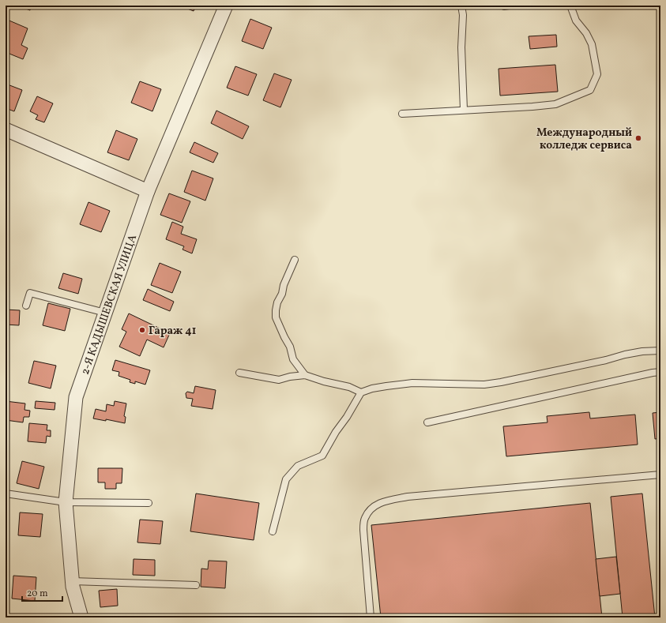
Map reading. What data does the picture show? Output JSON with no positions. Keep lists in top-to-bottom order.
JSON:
{
  "streets": {
    "street": ["2-Я КАДЫШЕВСКАЯ УЛИЦА"]
  },
  "places": ["Международный колледж сервиса", "Гараж 41"],
  "scale_bar": "20 m"
}
